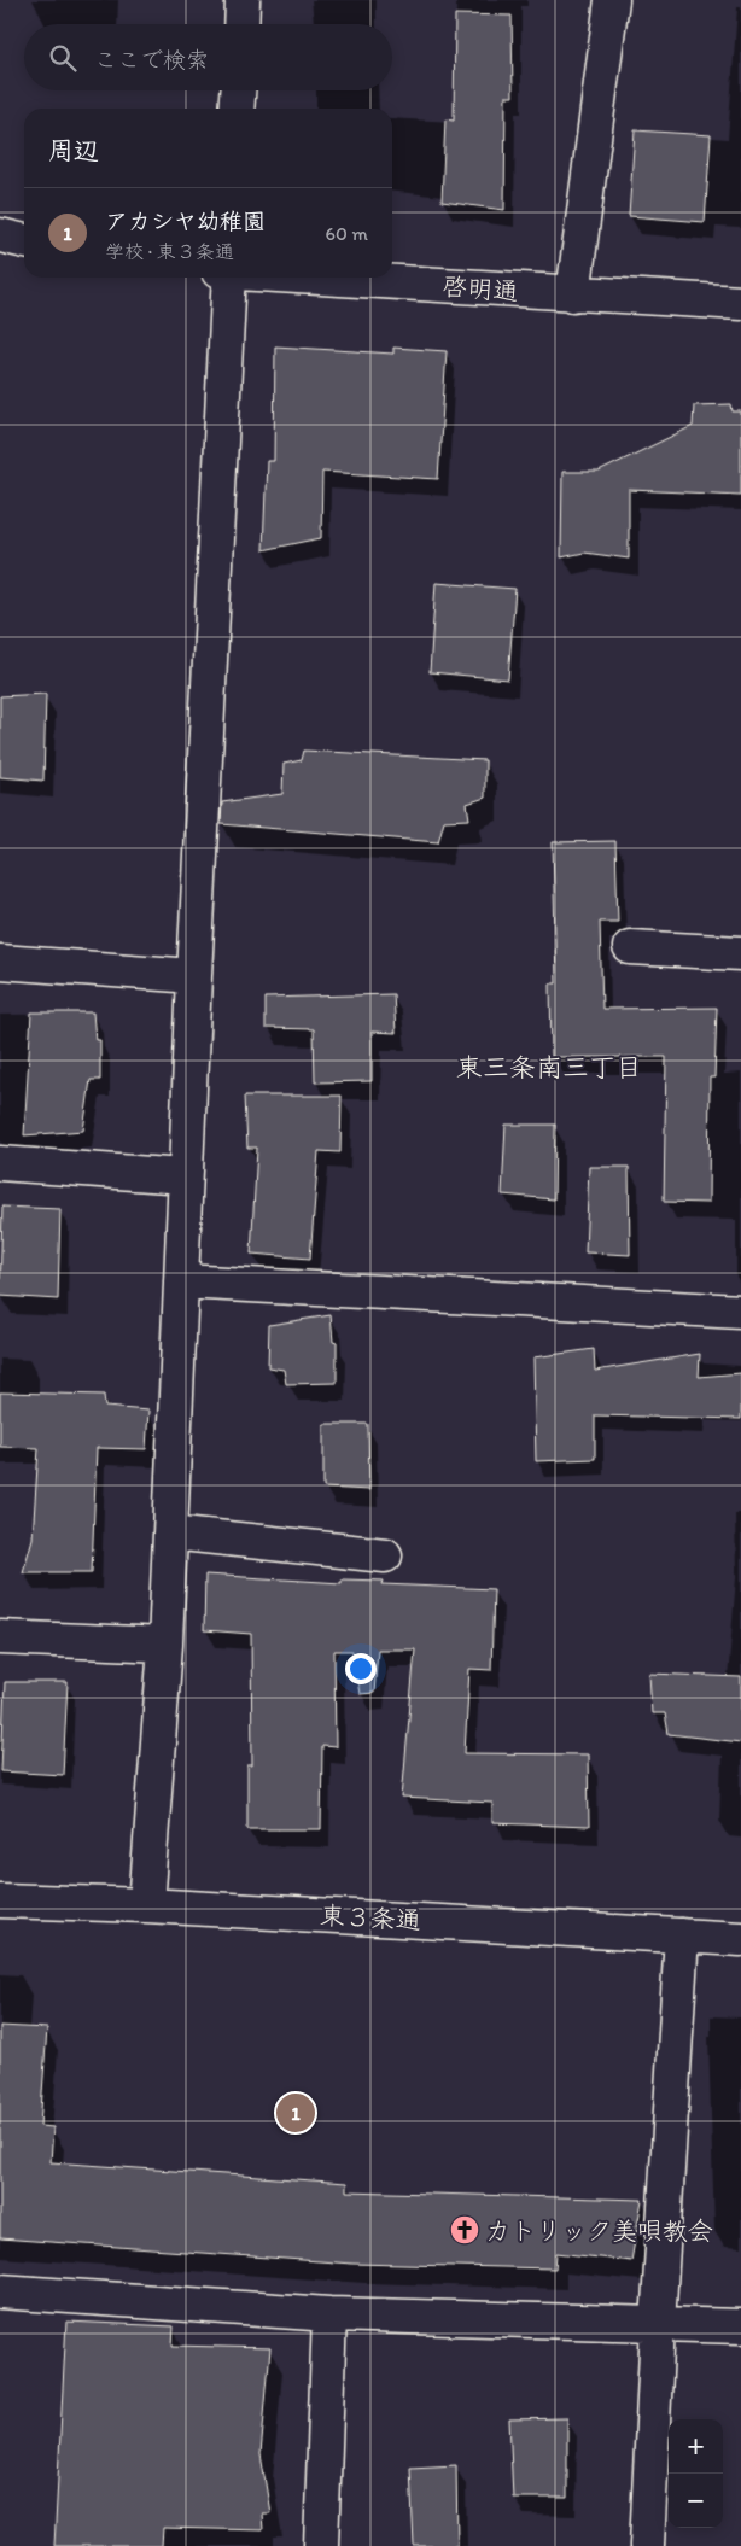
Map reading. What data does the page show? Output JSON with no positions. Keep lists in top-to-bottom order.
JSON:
{
  "streets": {
    "street": ["啓明通", "東３条通"]
  },
  "districts": ["東三条南三丁目"],
  "places": {
    "church": ["カトリック美唄教会"]
  },
  "page": {
    "search": "ここで検索",
    "heading": "周辺",
    "list": [
      {
        "mark": "1",
        "name": "アカシヤ幼稚園",
        "note": "学校 · 東３条通",
        "value": "60 m"
      }
    ],
    "pins": "1",
    "map_buttons": ["+", "−"]
  }
}
